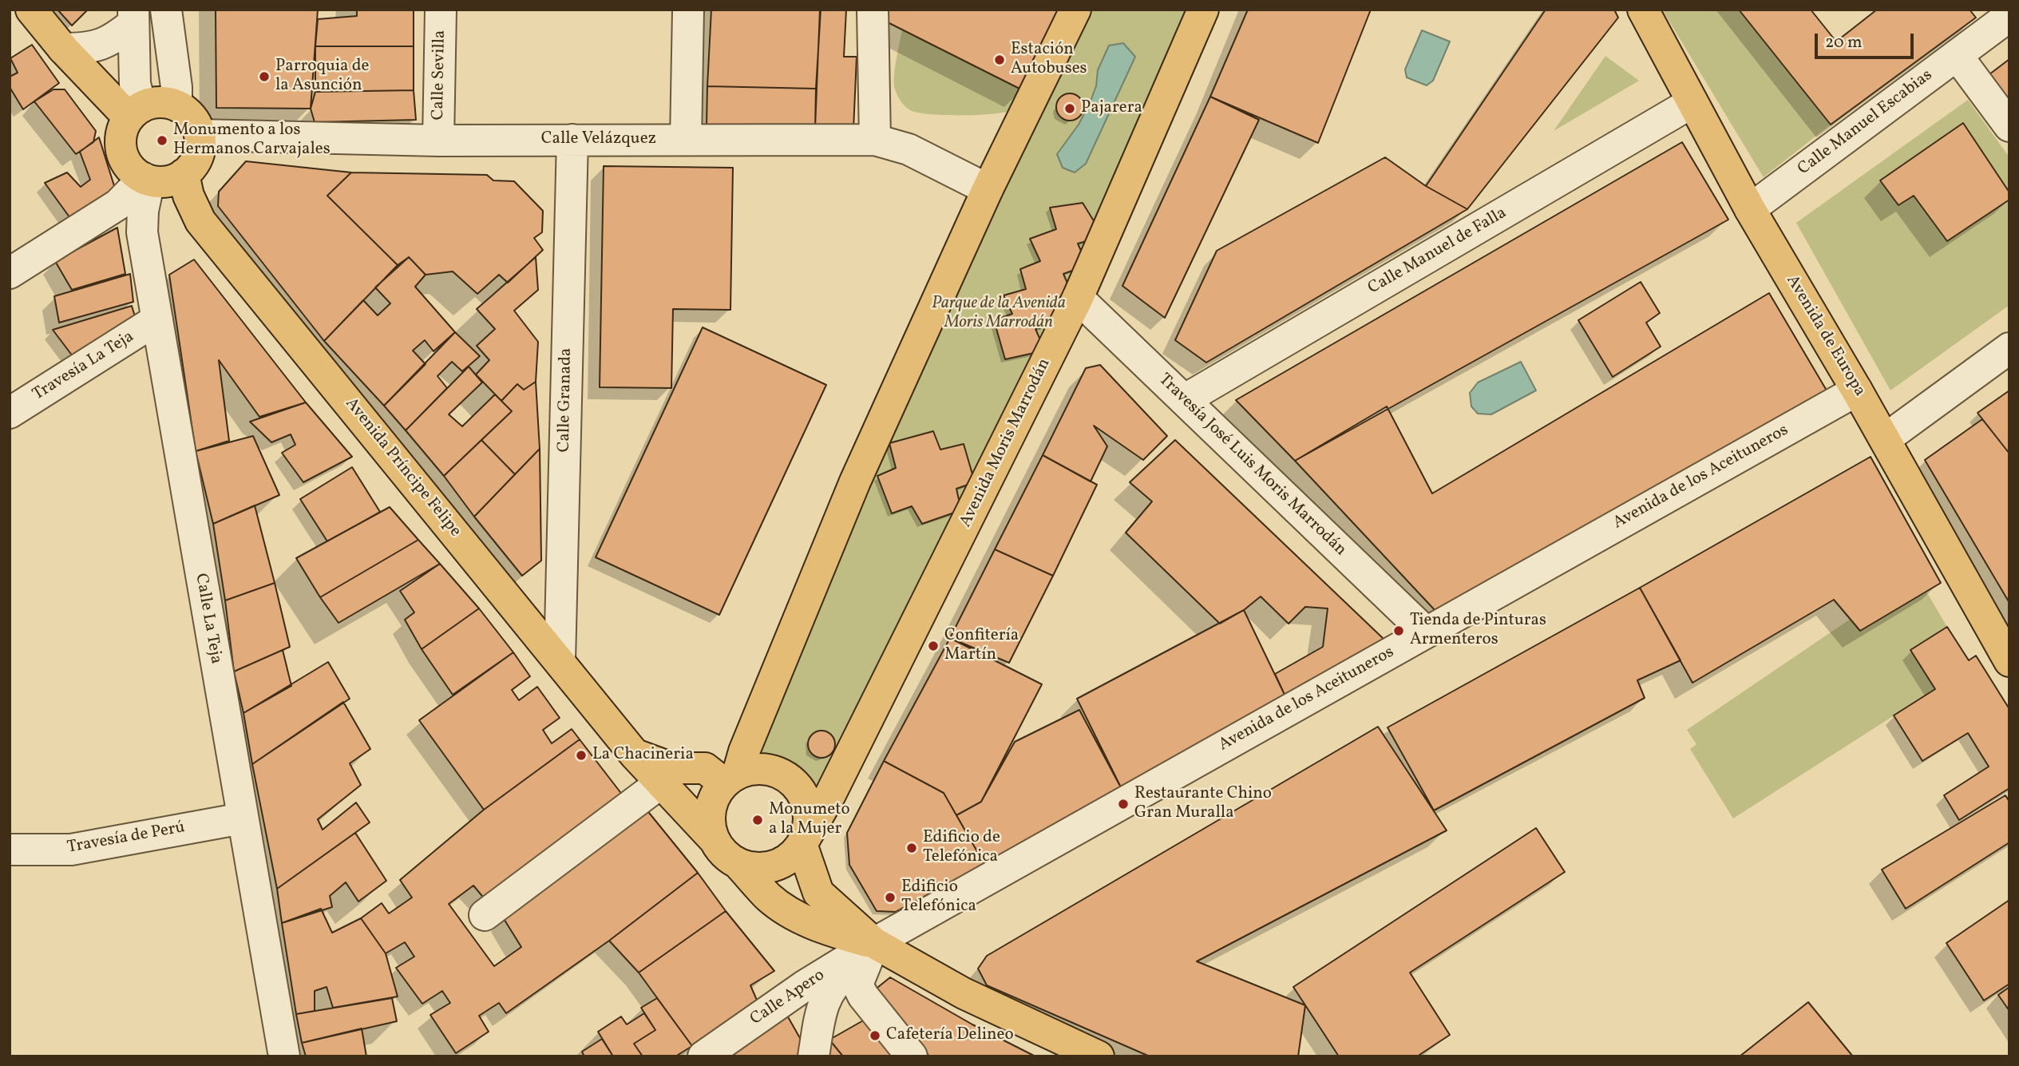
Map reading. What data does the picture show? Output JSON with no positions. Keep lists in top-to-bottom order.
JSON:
{
  "streets": {
    "main road": ["Avenida de Europa", "Avenida Moris Marrodán", "Avenida Príncipe Felipe"],
    "street": [
      "Calle Sevilla",
      "Calle Manuel Escabias",
      "Calle Velázquez",
      "Calle Manuel de Falla",
      "Travesía La Teja",
      "Calle Granada",
      "Travesía José Luis Moris Marrodán",
      "Avenida de los Aceituneros",
      "Calle La Teja",
      "Travesía de Perú",
      "Calle Apero"
    ]
  },
  "crossings": [
    ["Calle Sevilla", "Calle Velázquez"],
    ["Calle Manuel Escabias", "Avenida de Europa"],
    ["Calle Velázquez", "Calle Granada"],
    ["Calle Velázquez", "Avenida Príncipe Felipe"],
    ["Calle Velázquez", "Calle La Teja"],
    ["Calle Manuel de Falla", "Avenida de Europa"],
    ["Calle Manuel de Falla", "Travesía José Luis Moris Marrodán"],
    ["Avenida de Europa", "Avenida de los Aceituneros"],
    ["Travesía La Teja", "Calle La Teja"],
    ["Calle Granada", "Avenida Príncipe Felipe"],
    ["Avenida Moris Marrodán", "Travesía José Luis Moris Marrodán"],
    ["Avenida Moris Marrodán", "Avenida Príncipe Felipe"],
    ["Travesía José Luis Moris Marrodán", "Avenida de los Aceituneros"],
    ["Avenida Príncipe Felipe", "Calle La Teja"],
    ["Avenida de los Aceituneros", "Calle Apero"],
    ["Calle La Teja", "Travesía de Perú"]
  ],
  "parks": ["Parque de la Avenida Moris Marrodán"],
  "places": [
    "Estación Autobuses",
    "Parroquia de la Asunción",
    "Pajarera",
    "Monumento a los Hermanos Carvajales",
    "Tienda de Pinturas Armenteros",
    "Confitería Martín",
    "La Chacineria",
    "Restaurante Chino Gran Muralla",
    "Monumeto a la Mujer",
    "Edificio de Telefónica",
    "Edificio Telefónica",
    "Cafetería Delineo"
  ],
  "scale_bar": "20 m"
}
